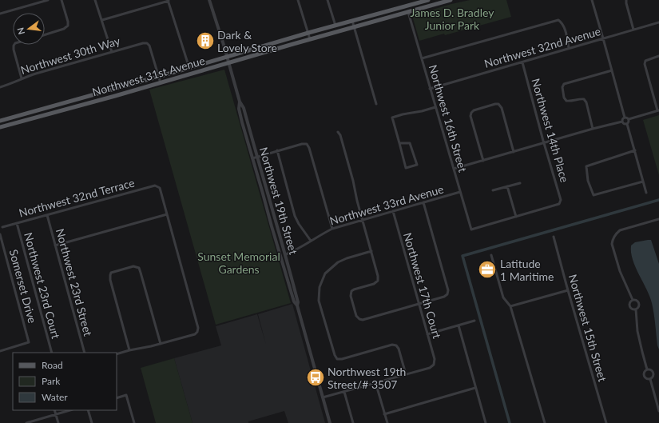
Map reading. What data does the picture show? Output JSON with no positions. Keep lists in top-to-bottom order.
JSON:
{
  "streets": {
    "main road": ["Northwest 31st Avenue"],
    "street": [
      "Northwest 32nd Avenue",
      "Northwest 30th Way",
      "Northwest 16th Street",
      "Northwest 14th Place",
      "Northwest 32nd Terrace",
      "Northwest 19th Street",
      "Northwest 33rd Avenue",
      "Northwest 23rd Street",
      "Northwest 23rd Court",
      "Northwest 17th Court",
      "Somerset Drive",
      "Northwest 15th Street"
    ]
  },
  "crossings": [
    ["Northwest 32nd Avenue", "Northwest 16th Street"],
    ["Northwest 32nd Avenue", "Northwest 14th Place"],
    ["Northwest 30th Way", "Northwest 31st Avenue"],
    ["Northwest 31st Avenue", "Northwest 16th Street"],
    ["Northwest 31st Avenue", "Northwest 19th Street"],
    ["Northwest 16th Street", "Northwest 14th Place"],
    ["Northwest 16th Street", "Northwest 33rd Avenue"],
    ["Northwest 32nd Terrace", "Northwest 23rd Street"],
    ["Northwest 32nd Terrace", "Northwest 23rd Court"],
    ["Northwest 19th Street", "Northwest 33rd Avenue"],
    ["Northwest 33rd Avenue", "Northwest 17th Court"]
  ],
  "parks": ["James D. Bradley Junior Park", "Sunset Memorial Gardens"],
  "places": {
    "building": ["Dark & Lovely Store"],
    "office": ["Latitude 1 Maritime"],
    "bus stop": ["Northwest 19th Street/# 3507"]
  },
  "legend": ["Road", "Park", "Water"],
  "north": "left"
}
